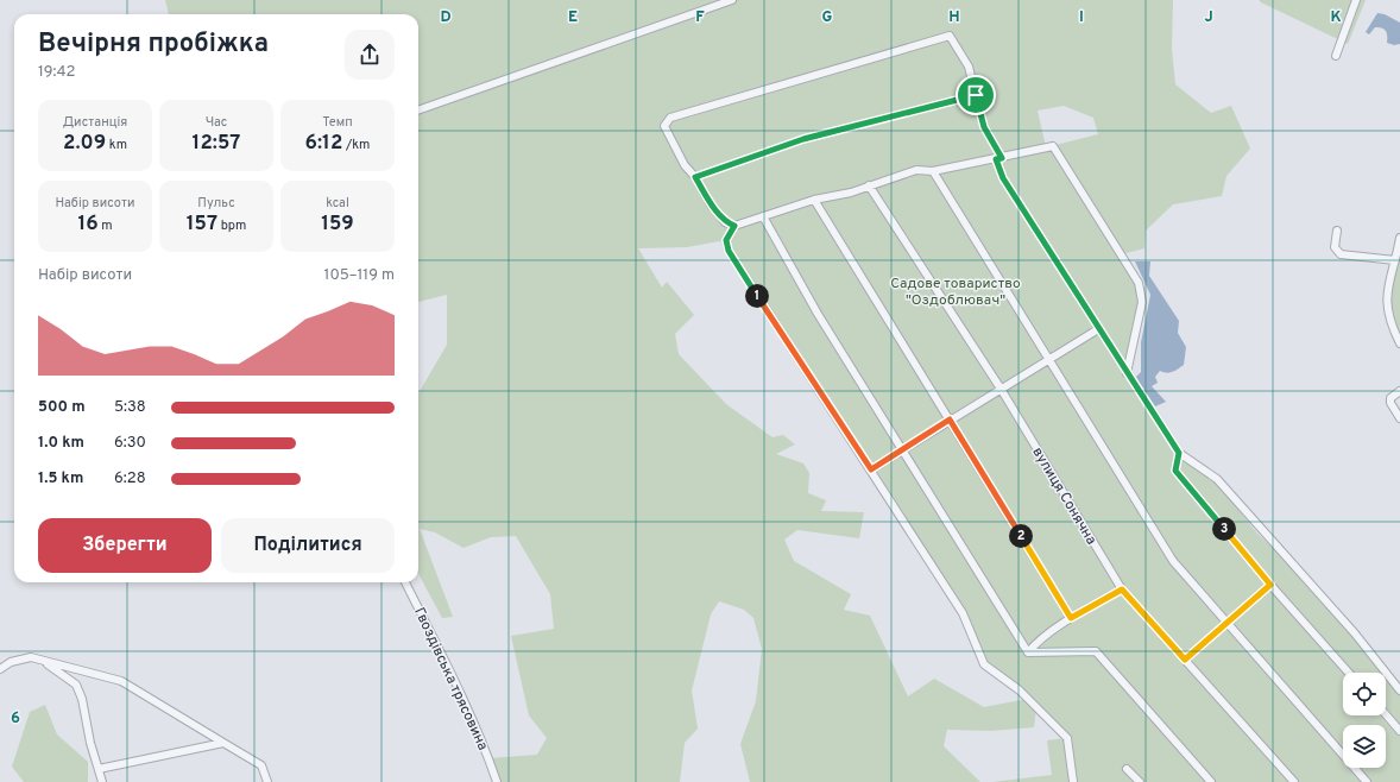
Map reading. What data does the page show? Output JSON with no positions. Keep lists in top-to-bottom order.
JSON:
{
  "streets": {
    "street": ["вулиця Сонячна", "Гвоздівська трясовина"]
  },
  "parks": ["Садове товариство \"Оздоблювач\""],
  "page": {
    "heading": ["Вечірня пробіжка", "19:42"],
    "stats": [
      ["Дистанція", "2.09 km"],
      ["Час", "12:57"],
      ["Темп", "6:12 /km"],
      ["Набір висоти", "16 m"],
      ["Пульс", "157 bpm"],
      ["kcal", "159"]
    ],
    "chart": ["Набір висоти", "105–119 m"],
    "pins": ["1", "3", "2"],
    "list": [
      {
        "name": "500 m",
        "note": "5:38"
      },
      {
        "name": "1.0 km",
        "note": "6:30"
      },
      {
        "name": "1.5 km",
        "note": "6:28"
      }
    ],
    "buttons": ["Зберегти", "Поділитися"]
  },
  "grid": {
    "columns": [
      "D",
      "E",
      "F",
      "G",
      "H",
      "I",
      "J",
      "K"
    ],
    "rows": ["6"]
  }
}
